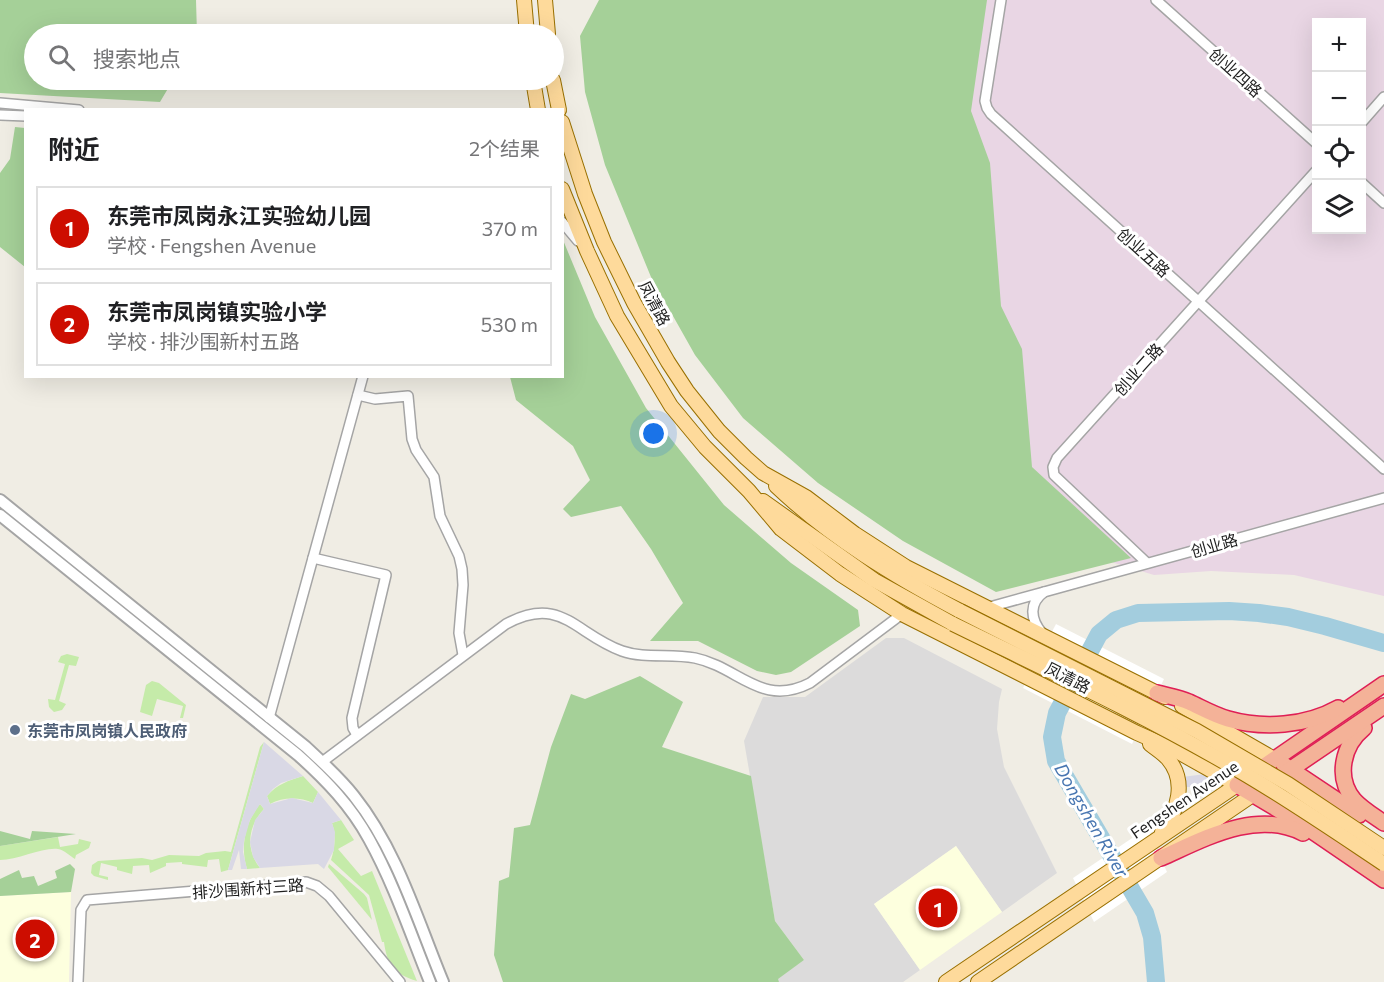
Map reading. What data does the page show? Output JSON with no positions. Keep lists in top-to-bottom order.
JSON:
{
  "streets": {
    "highway": ["凤清路", "Fengshen Avenue"],
    "street": [
      "创业四路",
      "创业五路",
      "创业二路",
      "创业路",
      "排沙围新村三路"
    ]
  },
  "crossings": [
    ["创业五路", "创业二路"],
    ["凤清路", "创业路"],
    ["凤清路", "Fengshen Avenue"],
    ["创业二路", "创业路"]
  ],
  "water": ["Dongshen River"],
  "places": ["东莞市凤岗镇人民政府"],
  "page": {
    "map_buttons": ["+", "−"],
    "search": "搜索地点",
    "heading": ["附近", "2个结果"],
    "list": [
      {
        "mark": "1",
        "name": "东莞市凤岗永江实验幼儿园",
        "note": "学校 · Fengshen Avenue",
        "value": "370 m"
      },
      {
        "mark": "2",
        "name": "东莞市凤岗镇实验小学",
        "note": "学校 · 排沙围新村五路",
        "value": "530 m"
      }
    ],
    "pins": ["1", "2"]
  }
}
